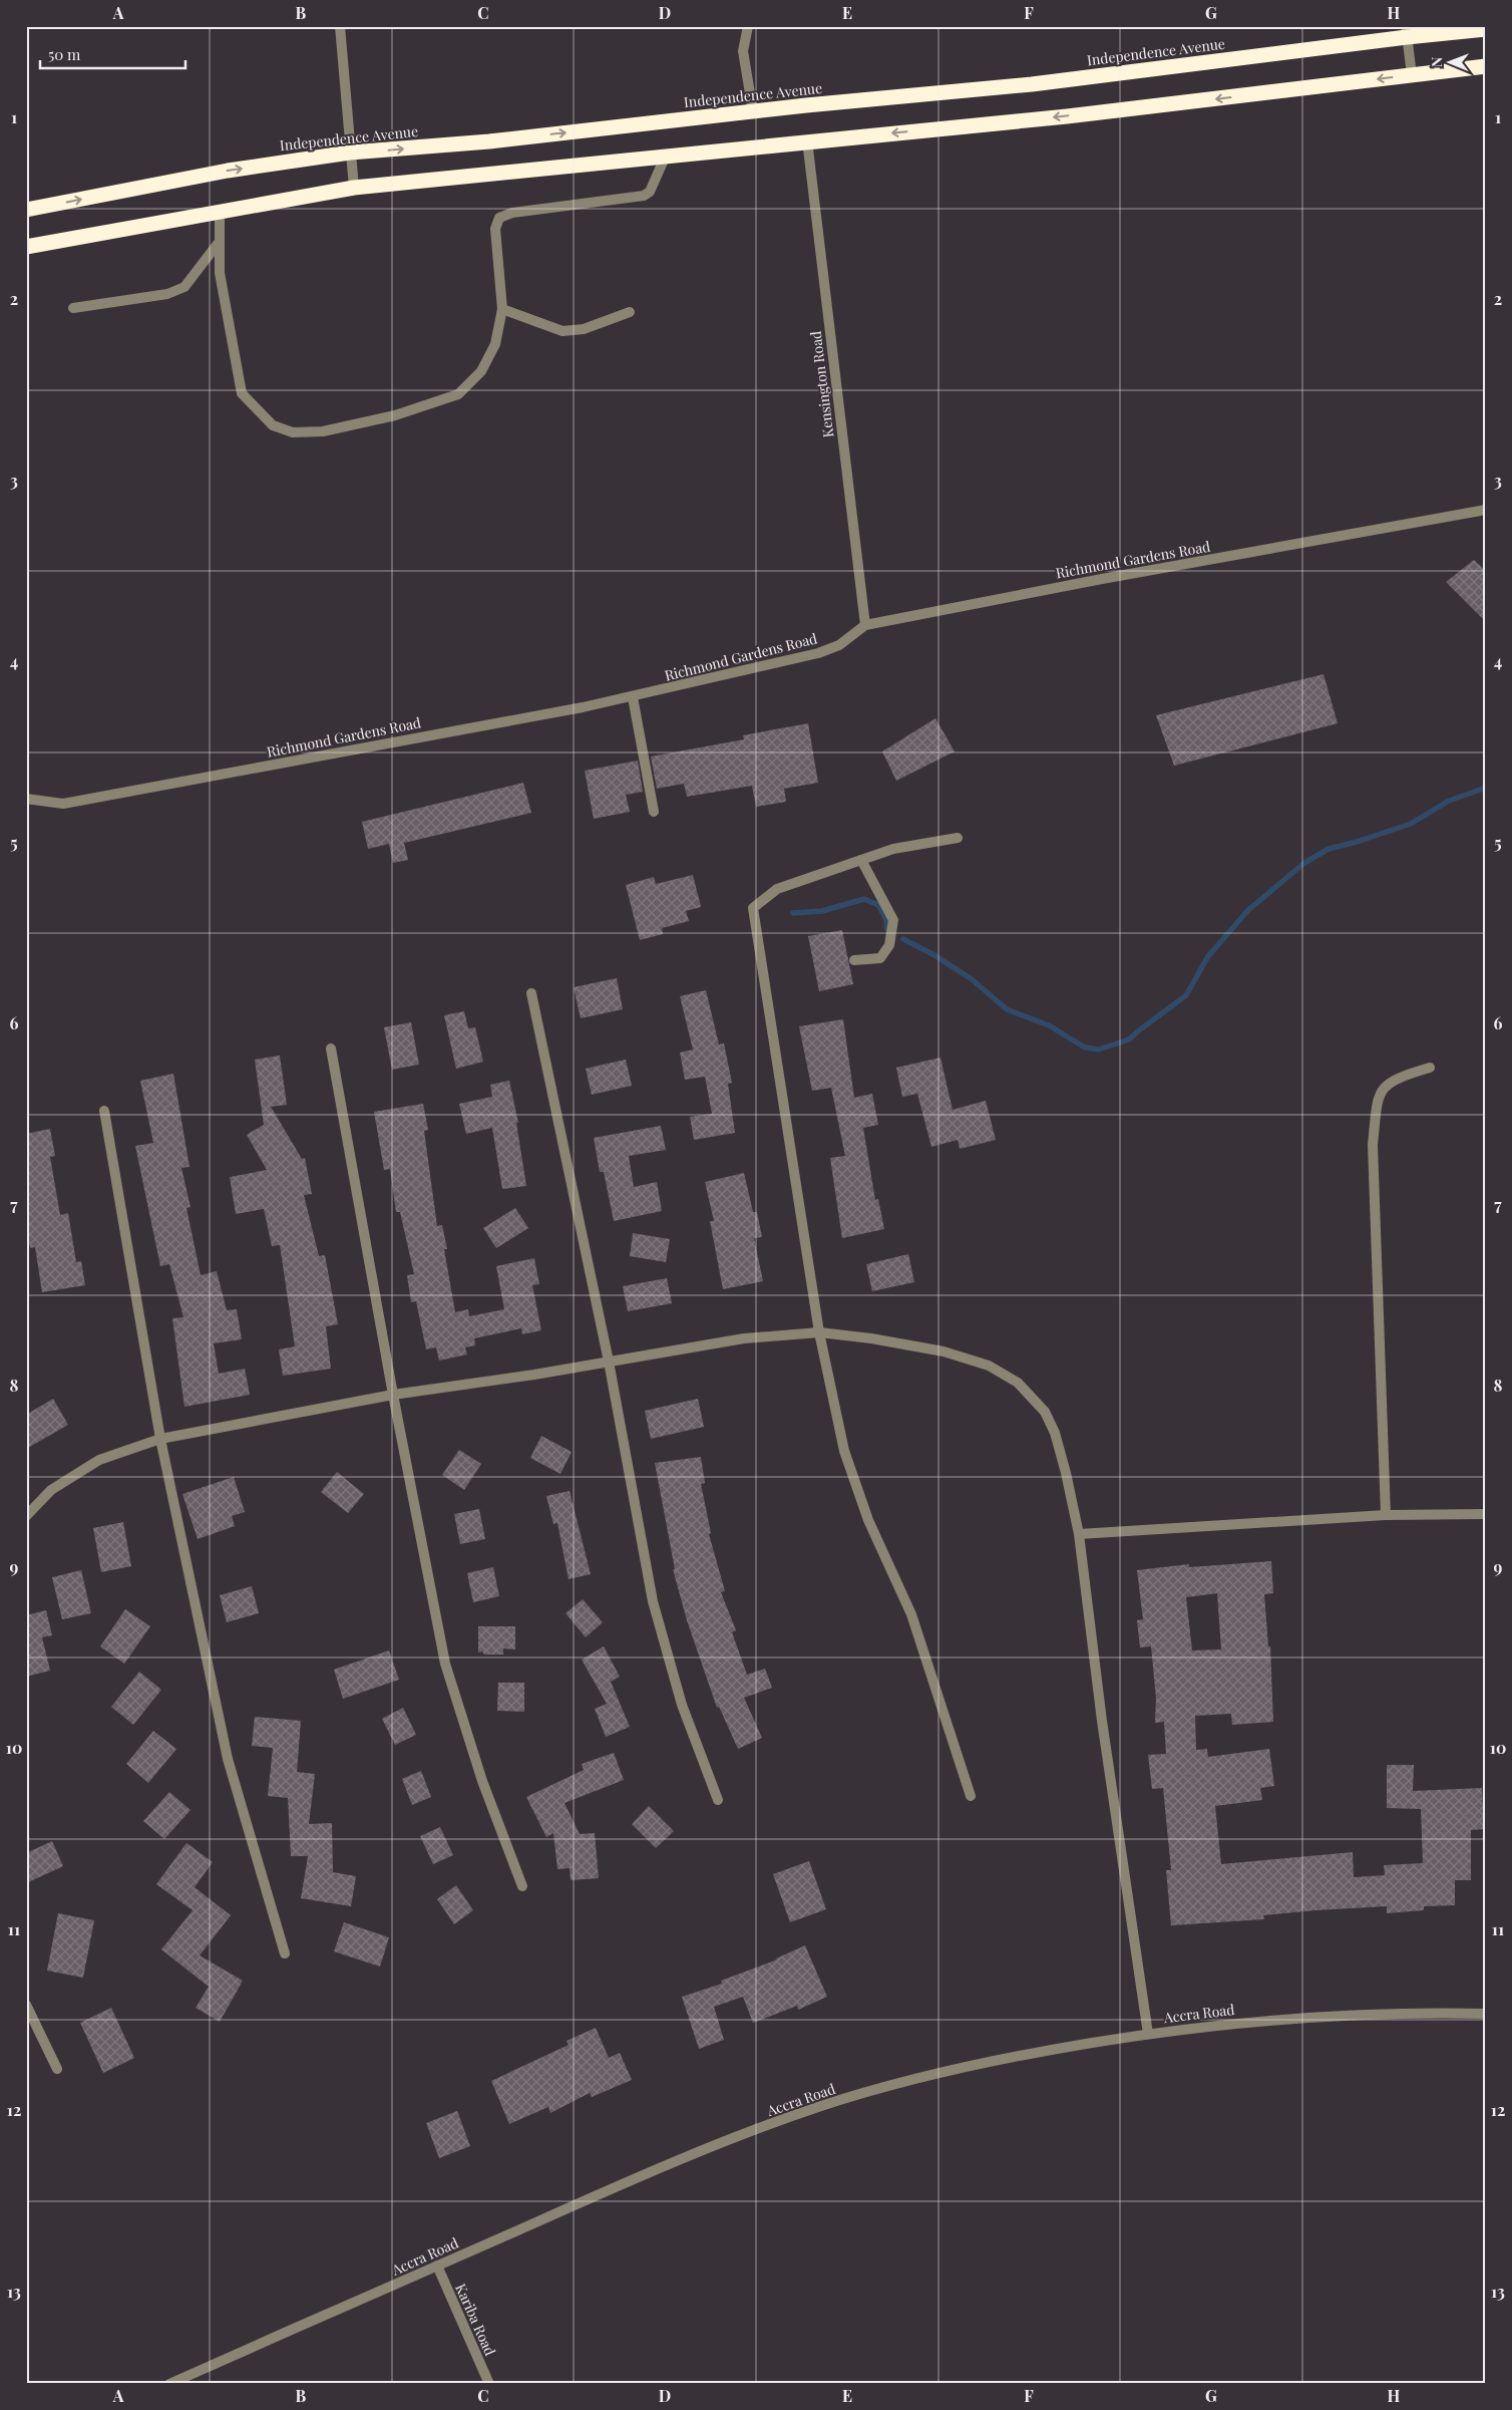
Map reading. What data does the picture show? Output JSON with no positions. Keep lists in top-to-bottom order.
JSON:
{
  "streets": {
    "highway": ["Independence Avenue"],
    "street": [
      "Kensington Road",
      "Richmond Gardens Road",
      "Accra Road",
      "Kariba Road"
    ]
  },
  "crossings": [
    ["Kensington Road", "Richmond Gardens Road"],
    ["Accra Road", "Kariba Road"]
  ],
  "scale_bar": "50 m",
  "north": "left",
  "grid": {
    "columns": [
      "A",
      "B",
      "C",
      "D",
      "E",
      "F",
      "G",
      "H"
    ],
    "rows": [
      "1",
      "2",
      "3",
      "4",
      "5",
      "6",
      "7",
      "8",
      "9",
      "10",
      "11",
      "12",
      "13"
    ]
  }
}
